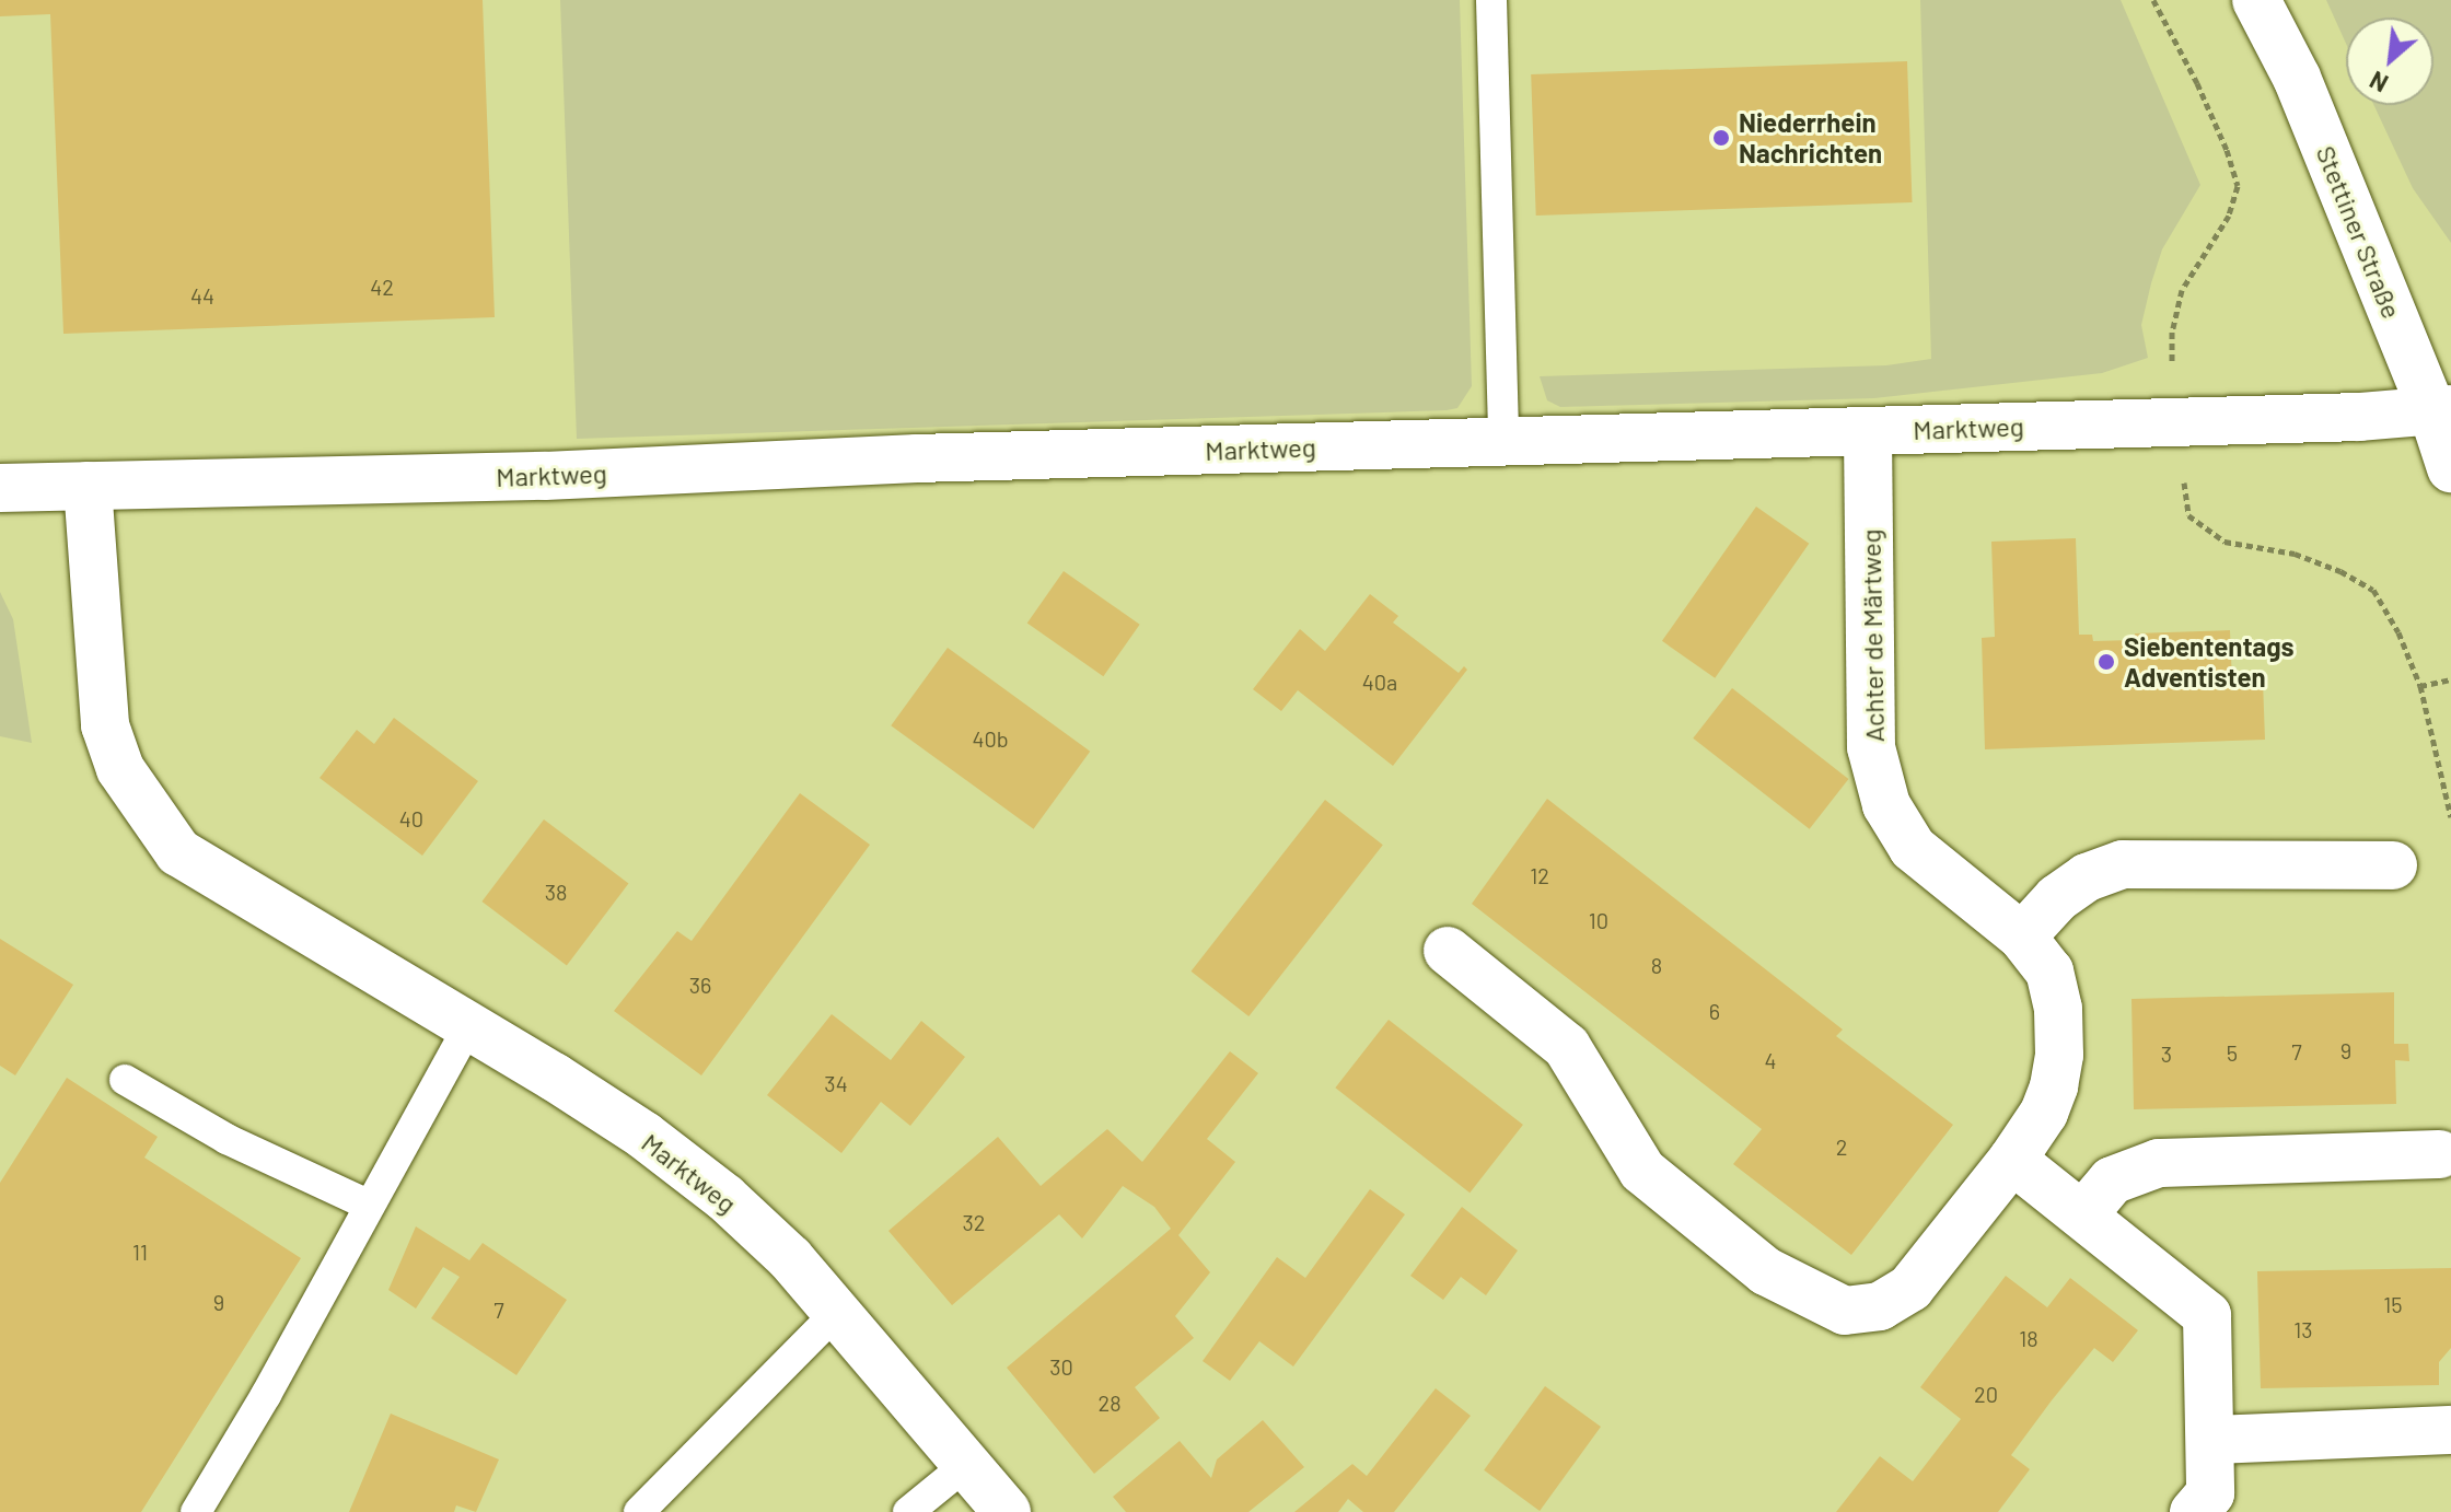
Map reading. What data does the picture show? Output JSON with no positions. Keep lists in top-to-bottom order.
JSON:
{
  "streets": {
    "street": ["Stettiner Straße", "Marktweg", "Achter de Märtweg"]
  },
  "crossings": [
    ["Stettiner Straße", "Marktweg"],
    ["Marktweg", "Achter de Märtweg"]
  ],
  "places": ["Niederrhein Nachrichten", "Siebententags Adventisten"],
  "house_numbers": [
    "42",
    "44",
    "40a",
    "40b",
    "40",
    "12",
    "38",
    "10",
    "8",
    "36",
    "6",
    "9",
    "7",
    "5",
    "3",
    "4",
    "34",
    "2",
    "32",
    "11",
    "9",
    "15",
    "7",
    "13",
    "18",
    "30",
    "20",
    "28"
  ],
  "north": "bottom left"
}
